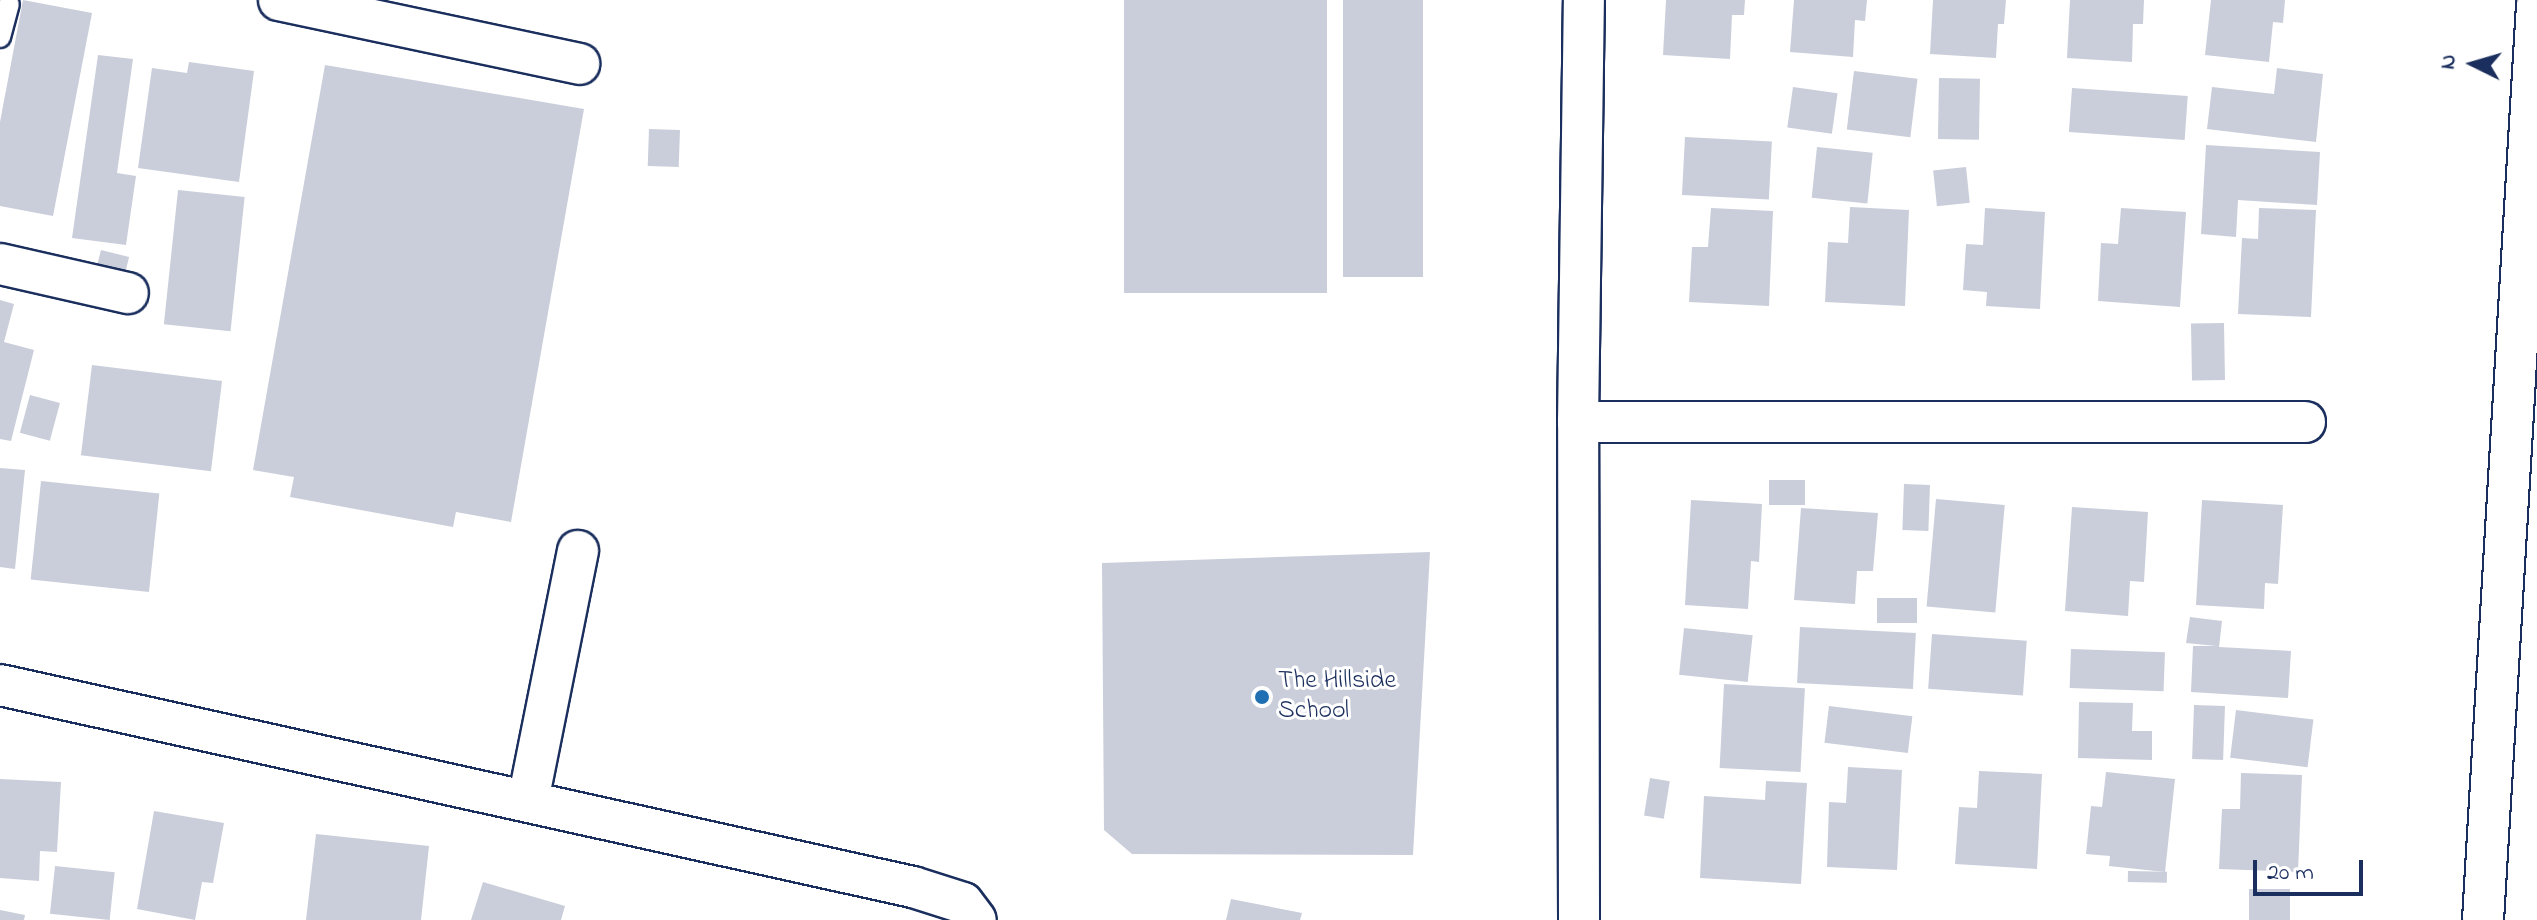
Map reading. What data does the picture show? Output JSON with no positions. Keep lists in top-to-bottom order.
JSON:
{
  "places": ["The Hillside School"],
  "scale_bar": "20 m",
  "north": "left"
}
